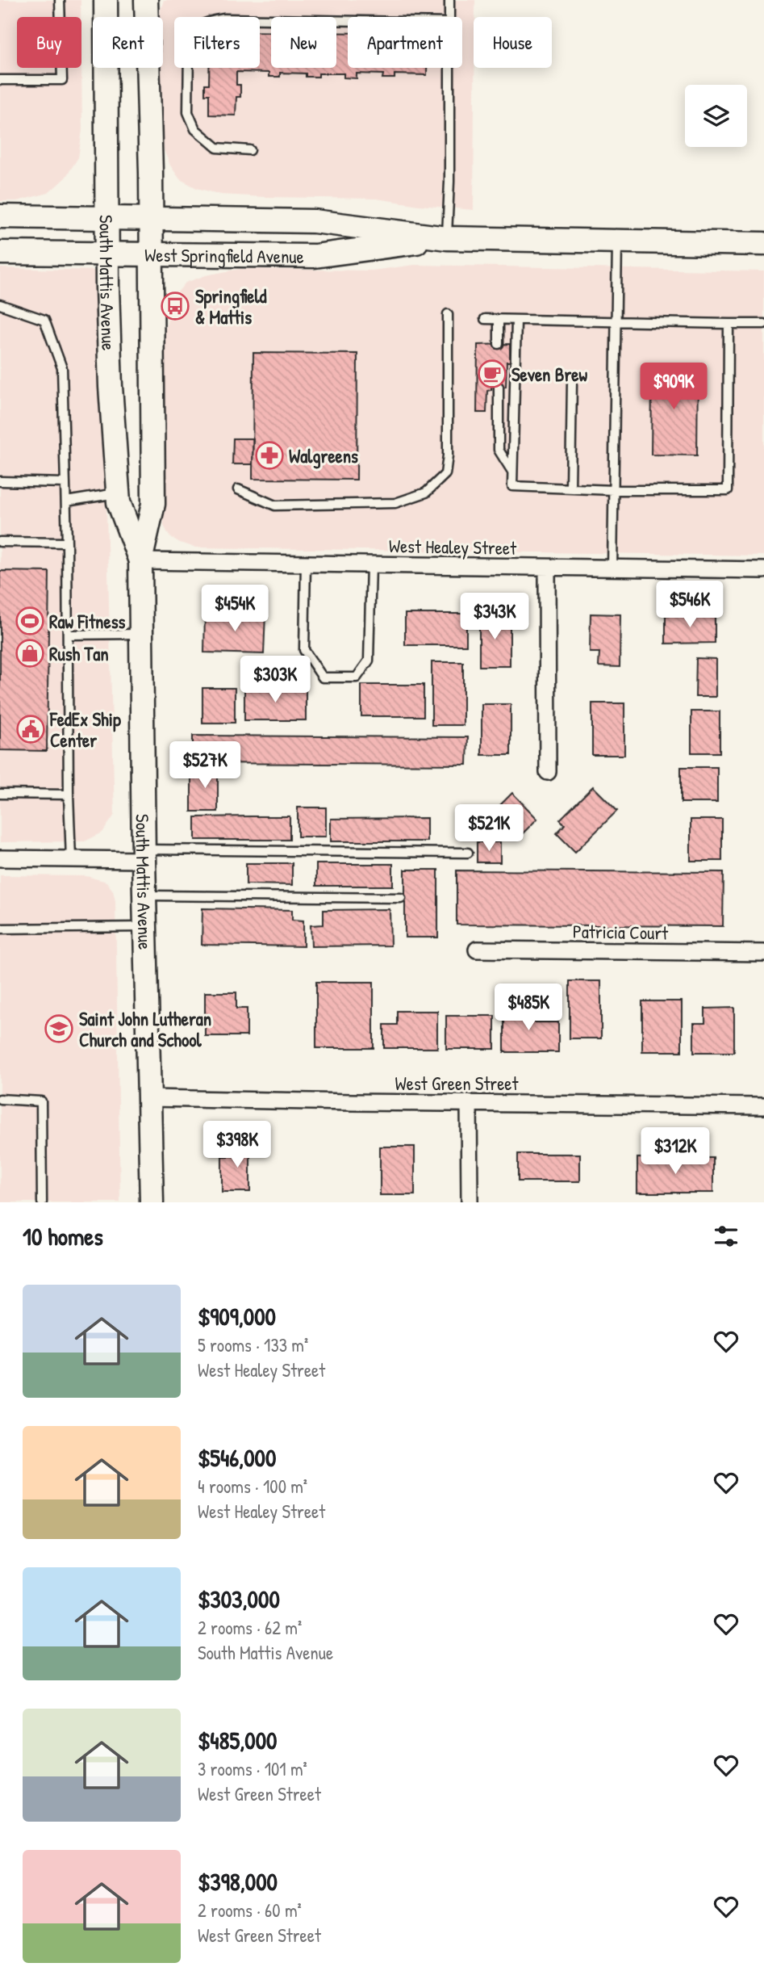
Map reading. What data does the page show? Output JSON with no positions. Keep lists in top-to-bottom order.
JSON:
{
  "streets": {
    "main road": ["West Springfield Avenue", "South Mattis Avenue"],
    "street": ["West Healey Street", "Patricia Court", "West Green Street"]
  },
  "crossings": [
    ["West Springfield Avenue", "South Mattis Avenue"],
    ["South Mattis Avenue", "West Healey Street"],
    ["South Mattis Avenue", "West Green Street"]
  ],
  "places": {
    "bus stop": ["Springfield & Mattis"],
    "cafe": ["Seven Brew"],
    "pharmacy": ["Walgreens"],
    "sports": ["Raw Fitness"],
    "shop": ["Rush Tan"],
    "public building": ["FedEx Ship Center"],
    "school or university": ["Saint John Lutheran Church and School"]
  },
  "page": {
    "chip": [
      "Buy",
      "Rent",
      "Filters",
      "New",
      "Apartment",
      "House"
    ],
    "price": [
      "$909K",
      "$546K",
      "$454K",
      "$343K",
      "$303K",
      "$527K",
      "$521K",
      "$485K",
      "$398K",
      "$312K"
    ],
    "heading": "10 homes",
    "list": [
      {
        "name": "$909,000",
        "note": "5 rooms · 133 m² · West Healey Street"
      },
      {
        "name": "$546,000",
        "note": "4 rooms · 100 m² · West Healey Street"
      },
      {
        "name": "$303,000",
        "note": "2 rooms · 62 m² · South Mattis Avenue"
      },
      {
        "name": "$485,000",
        "note": "3 rooms · 101 m² · West Green Street"
      },
      {
        "name": "$398,000",
        "note": "2 rooms · 60 m² · West Green Street"
      }
    ]
  }
}
